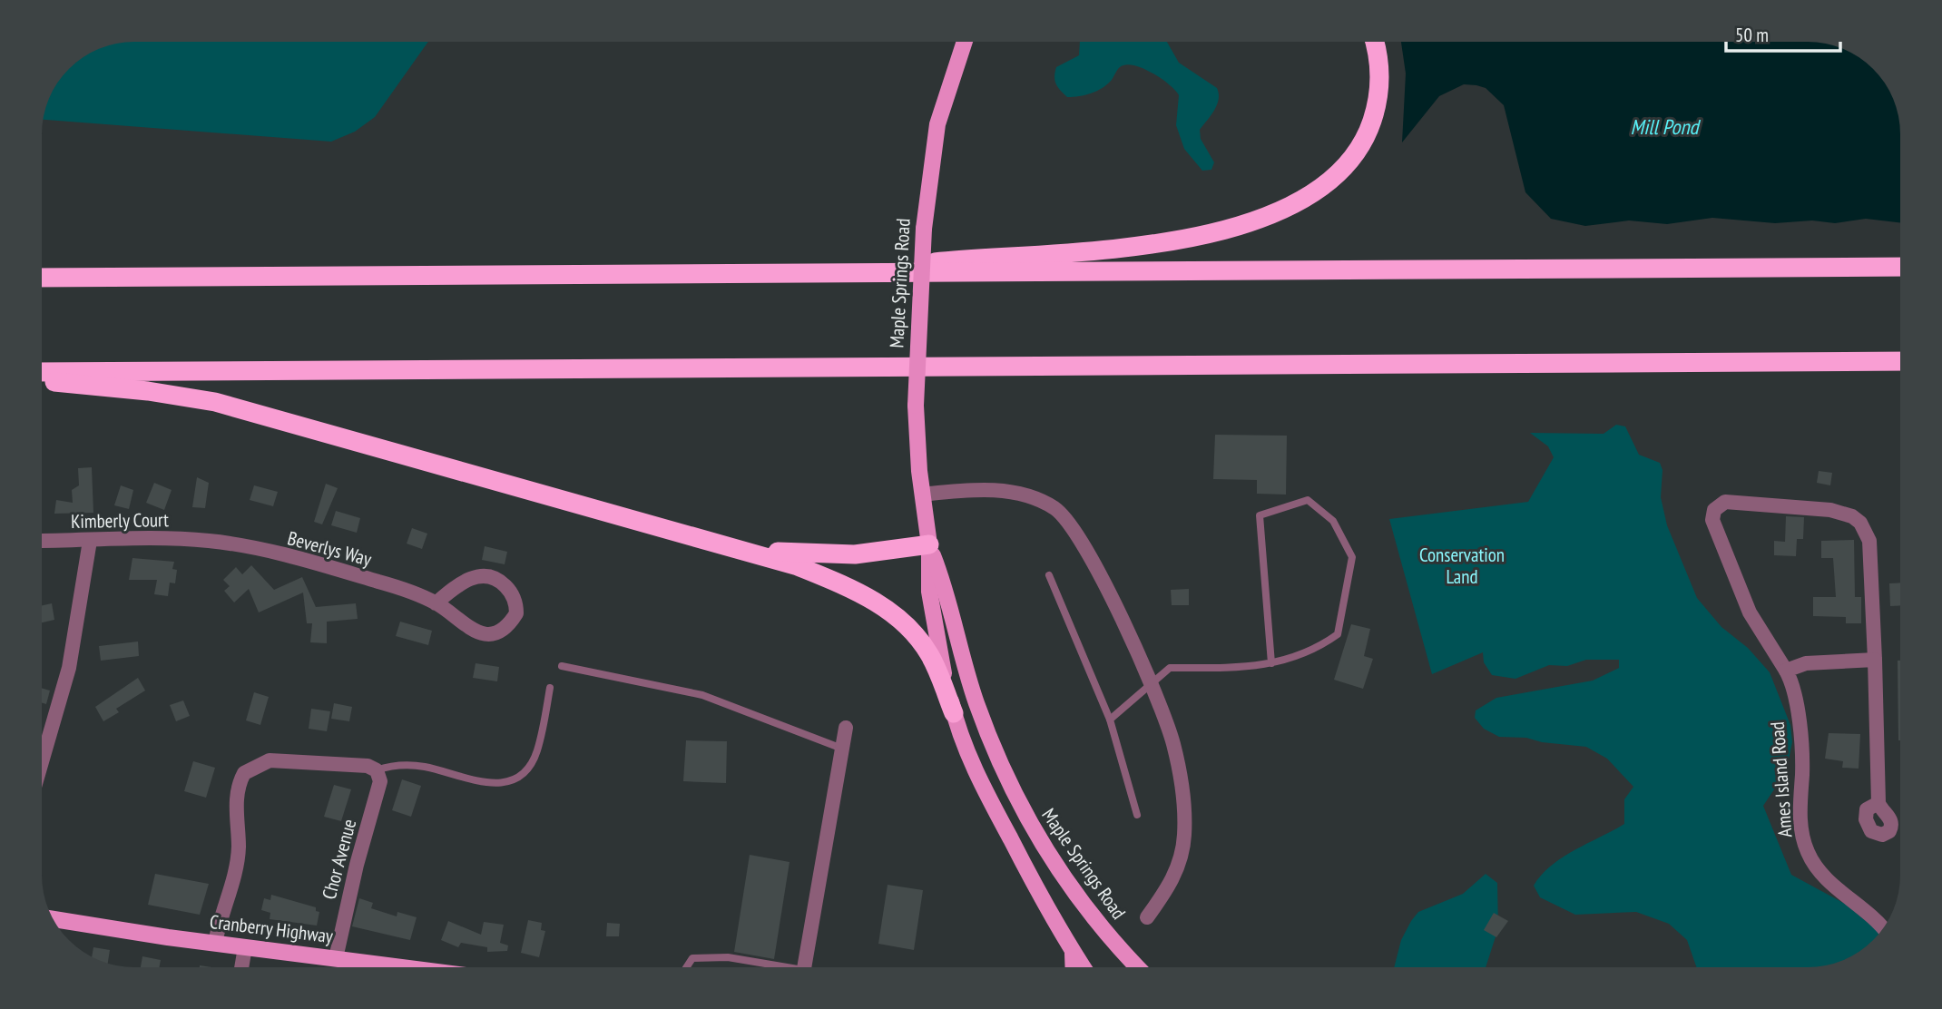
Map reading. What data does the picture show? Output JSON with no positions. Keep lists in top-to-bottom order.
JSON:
{
  "streets": {
    "main road": ["Maple Springs Road", "Cranberry Highway"],
    "street": [
      "Kimberly Court",
      "Beverlys Way",
      "Ames Island Road",
      "Chor Avenue"
    ]
  },
  "crossings": [
    ["Kimberly Court", "Beverlys Way"],
    ["Chor Avenue", "Cranberry Highway"]
  ],
  "water": ["Mill Pond"],
  "parks": ["Conservation Land"],
  "scale_bar": "50 m"
}
